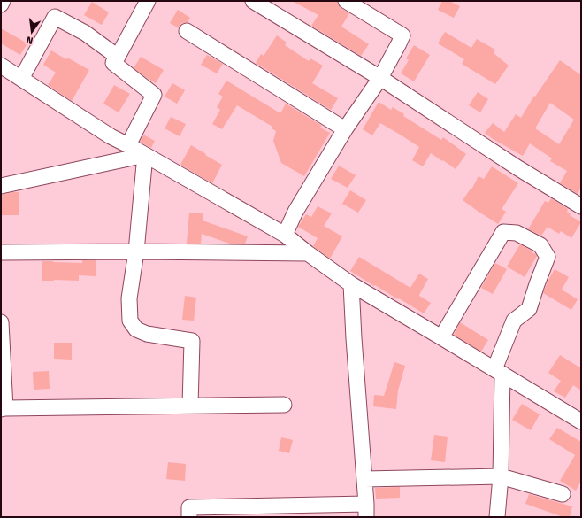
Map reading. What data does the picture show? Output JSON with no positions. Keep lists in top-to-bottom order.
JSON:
{
  "north": "bottom"
}
